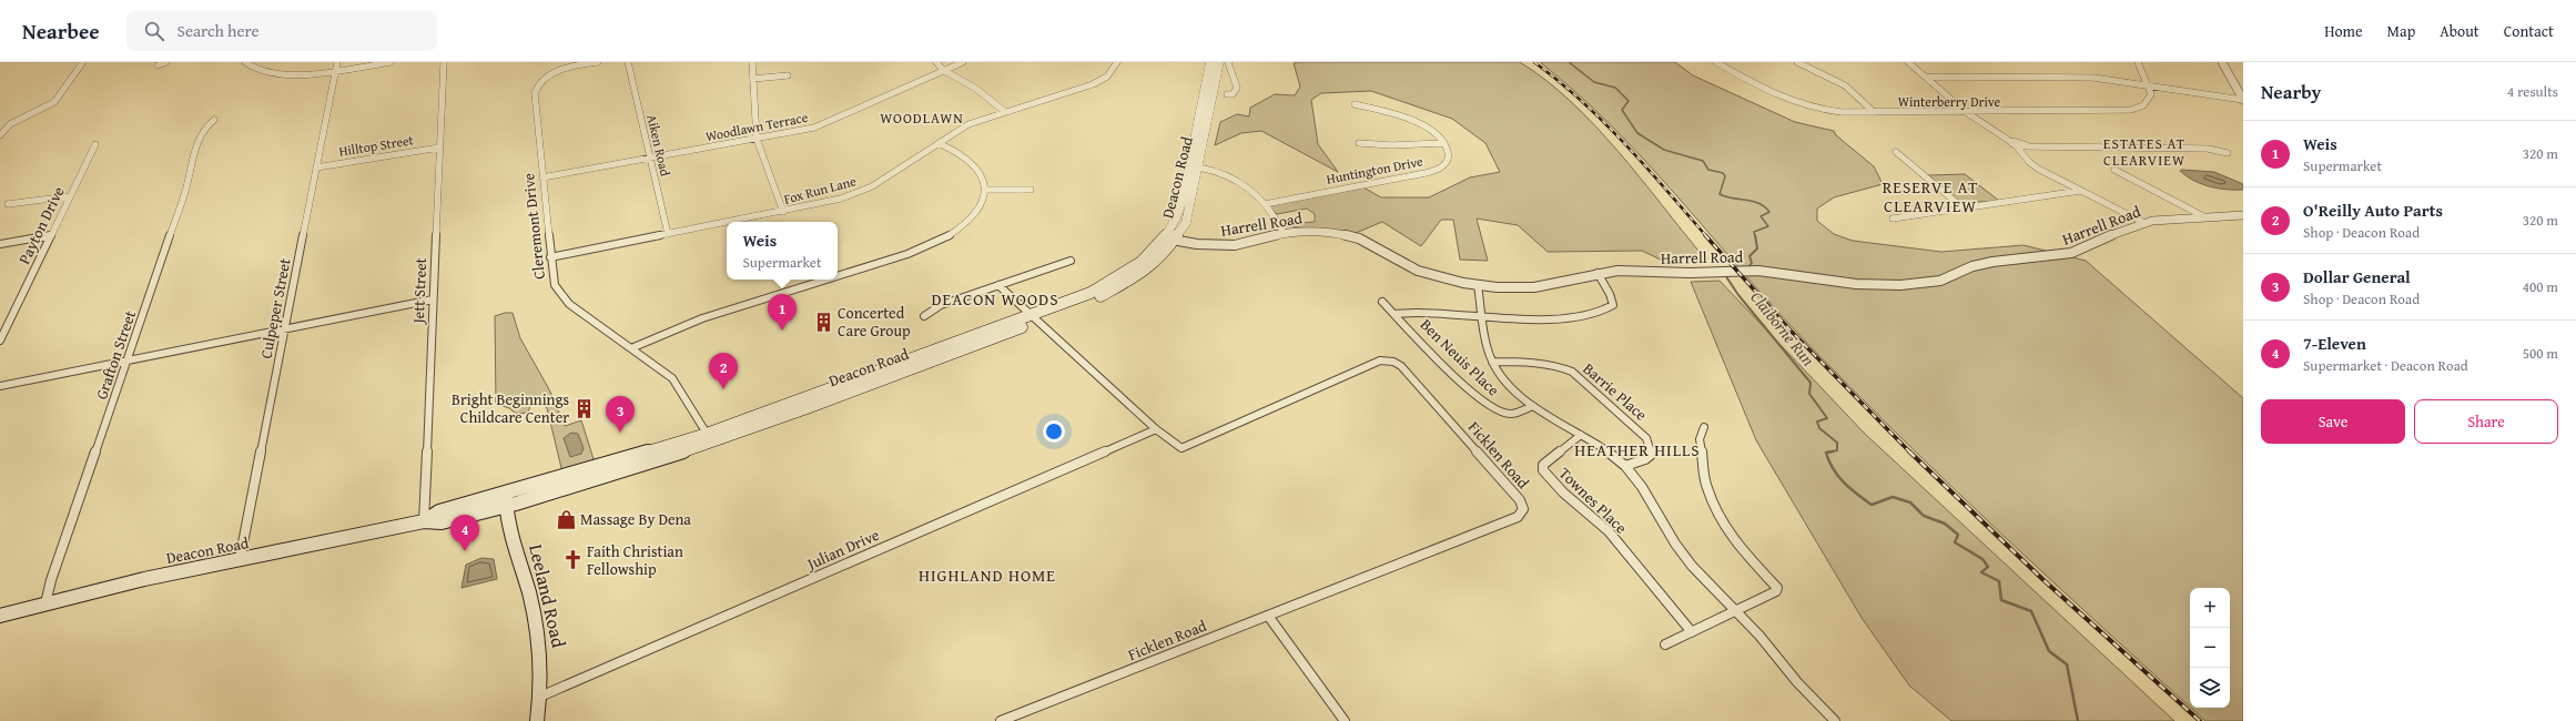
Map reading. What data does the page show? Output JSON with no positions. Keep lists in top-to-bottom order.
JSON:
{
  "streets": {
    "main road": ["Deacon Road", "Leeland Road"],
    "street": [
      "Winterberry Drive",
      "Woodlawn Terrace",
      "Hilltop Street",
      "Aiken Road",
      "Huntington Drive",
      "Fox Run Lane",
      "Harrell Road",
      "Payton Drive",
      "Cleremont Drive",
      "Jett Street",
      "Culpeper Street",
      "Grafton Street",
      "Ben Neuis Place",
      "Barrie Place",
      "Ficklen Road",
      "Townes Place",
      "Julian Drive"
    ]
  },
  "crossings": [
    ["Woodlawn Terrace", "Aiken Road"],
    ["Woodlawn Terrace", "Cleremont Drive"],
    ["Hilltop Street", "Jett Street"],
    ["Hilltop Street", "Culpeper Street"],
    ["Aiken Road", "Fox Run Lane"],
    ["Deacon Road", "Harrell Road"],
    ["Deacon Road", "Cleremont Drive"],
    ["Deacon Road", "Jett Street"],
    ["Deacon Road", "Culpeper Street"],
    ["Deacon Road", "Grafton Street"],
    ["Deacon Road", "Ficklen Road"],
    ["Deacon Road", "Leeland Road"],
    ["Fox Run Lane", "Cleremont Drive"],
    ["Harrell Road", "Ben Neuis Place"],
    ["Ficklen Road", "Julian Drive"],
    ["Julian Drive", "Leeland Road"]
  ],
  "districts": [
    "WOODLAWN",
    "ESTATES AT CLEARVIEW",
    "RESERVE AT CLEARVIEW",
    "DEACON WOODS",
    "HEATHER HILLS",
    "HIGHLAND HOME"
  ],
  "water": ["Claiborne Run"],
  "places": {
    "building": ["Concerted Care Group", "Bright Beginnings Childcare Center"],
    "shop": ["Massage By Dena"],
    "church": ["Faith Christian Fellowship"]
  },
  "page": {
    "header": "Nearbee",
    "search": "Search here",
    "nav": [
      "Home",
      "Map",
      "About",
      "Contact"
    ],
    "heading": ["Nearby", "4 results"],
    "list": [
      {
        "mark": "1",
        "name": "Weis",
        "note": "Supermarket",
        "value": "320 m"
      },
      {
        "mark": "2",
        "name": "O'Reilly Auto Parts",
        "note": "Shop · Deacon Road",
        "value": "320 m"
      },
      {
        "mark": "3",
        "name": "Dollar General",
        "note": "Shop · Deacon Road",
        "value": "400 m"
      },
      {
        "mark": "4",
        "name": "7-Eleven",
        "note": "Supermarket · Deacon Road",
        "value": "500 m"
      }
    ],
    "popup": ["Weis", "Supermarket"],
    "pins": [
      "1",
      "2",
      "3",
      "4"
    ],
    "buttons": ["Save", "Share"],
    "map_buttons": ["+", "−"]
  }
}
